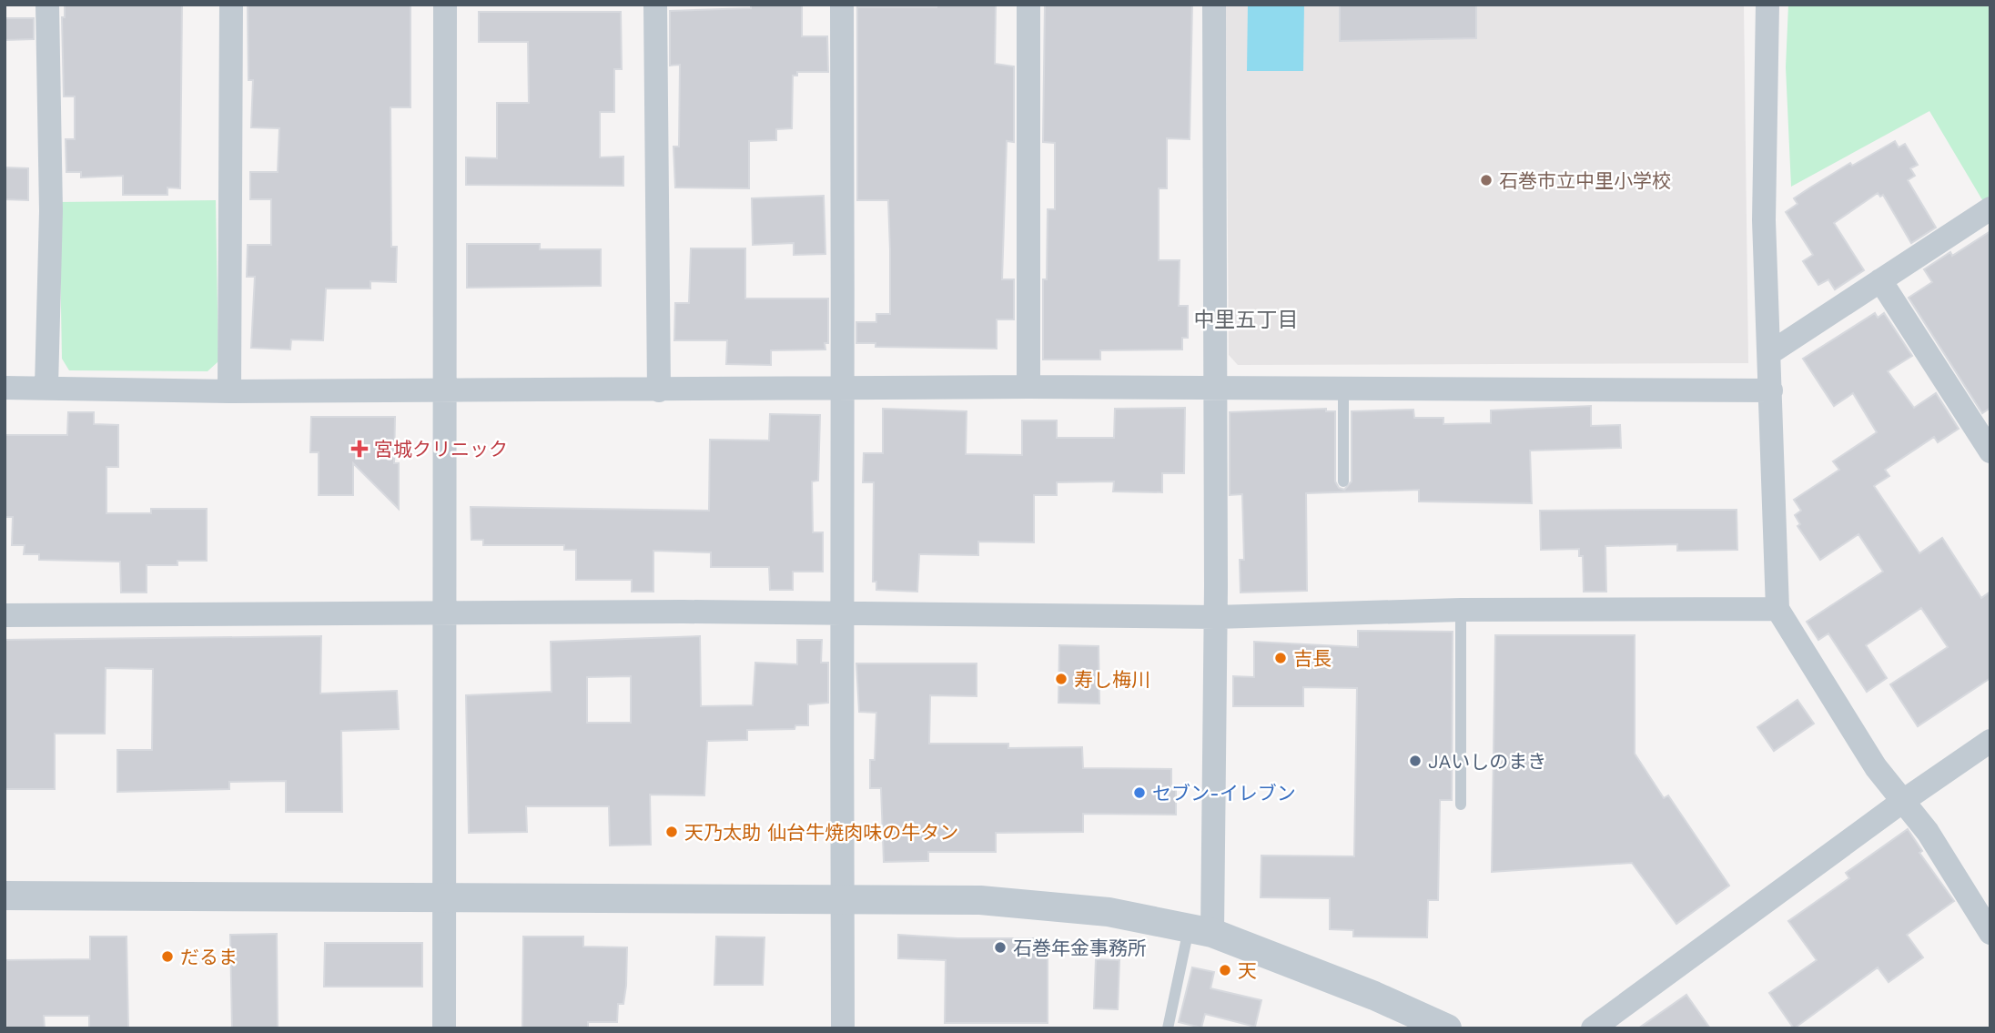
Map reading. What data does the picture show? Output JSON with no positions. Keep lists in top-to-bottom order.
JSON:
{
  "districts": ["中里五丁目"],
  "places": {
    "other": [
      "石巻市立中里小学校",
      "吉長",
      "寿し梅川",
      "JAいしのまき",
      "セブン-イレブン",
      "天乃太助 仙台牛焼肉味の牛タン",
      "石巻年金事務所",
      "だるま",
      "天"
    ],
    "health": ["宮城クリニック"]
  }
}
